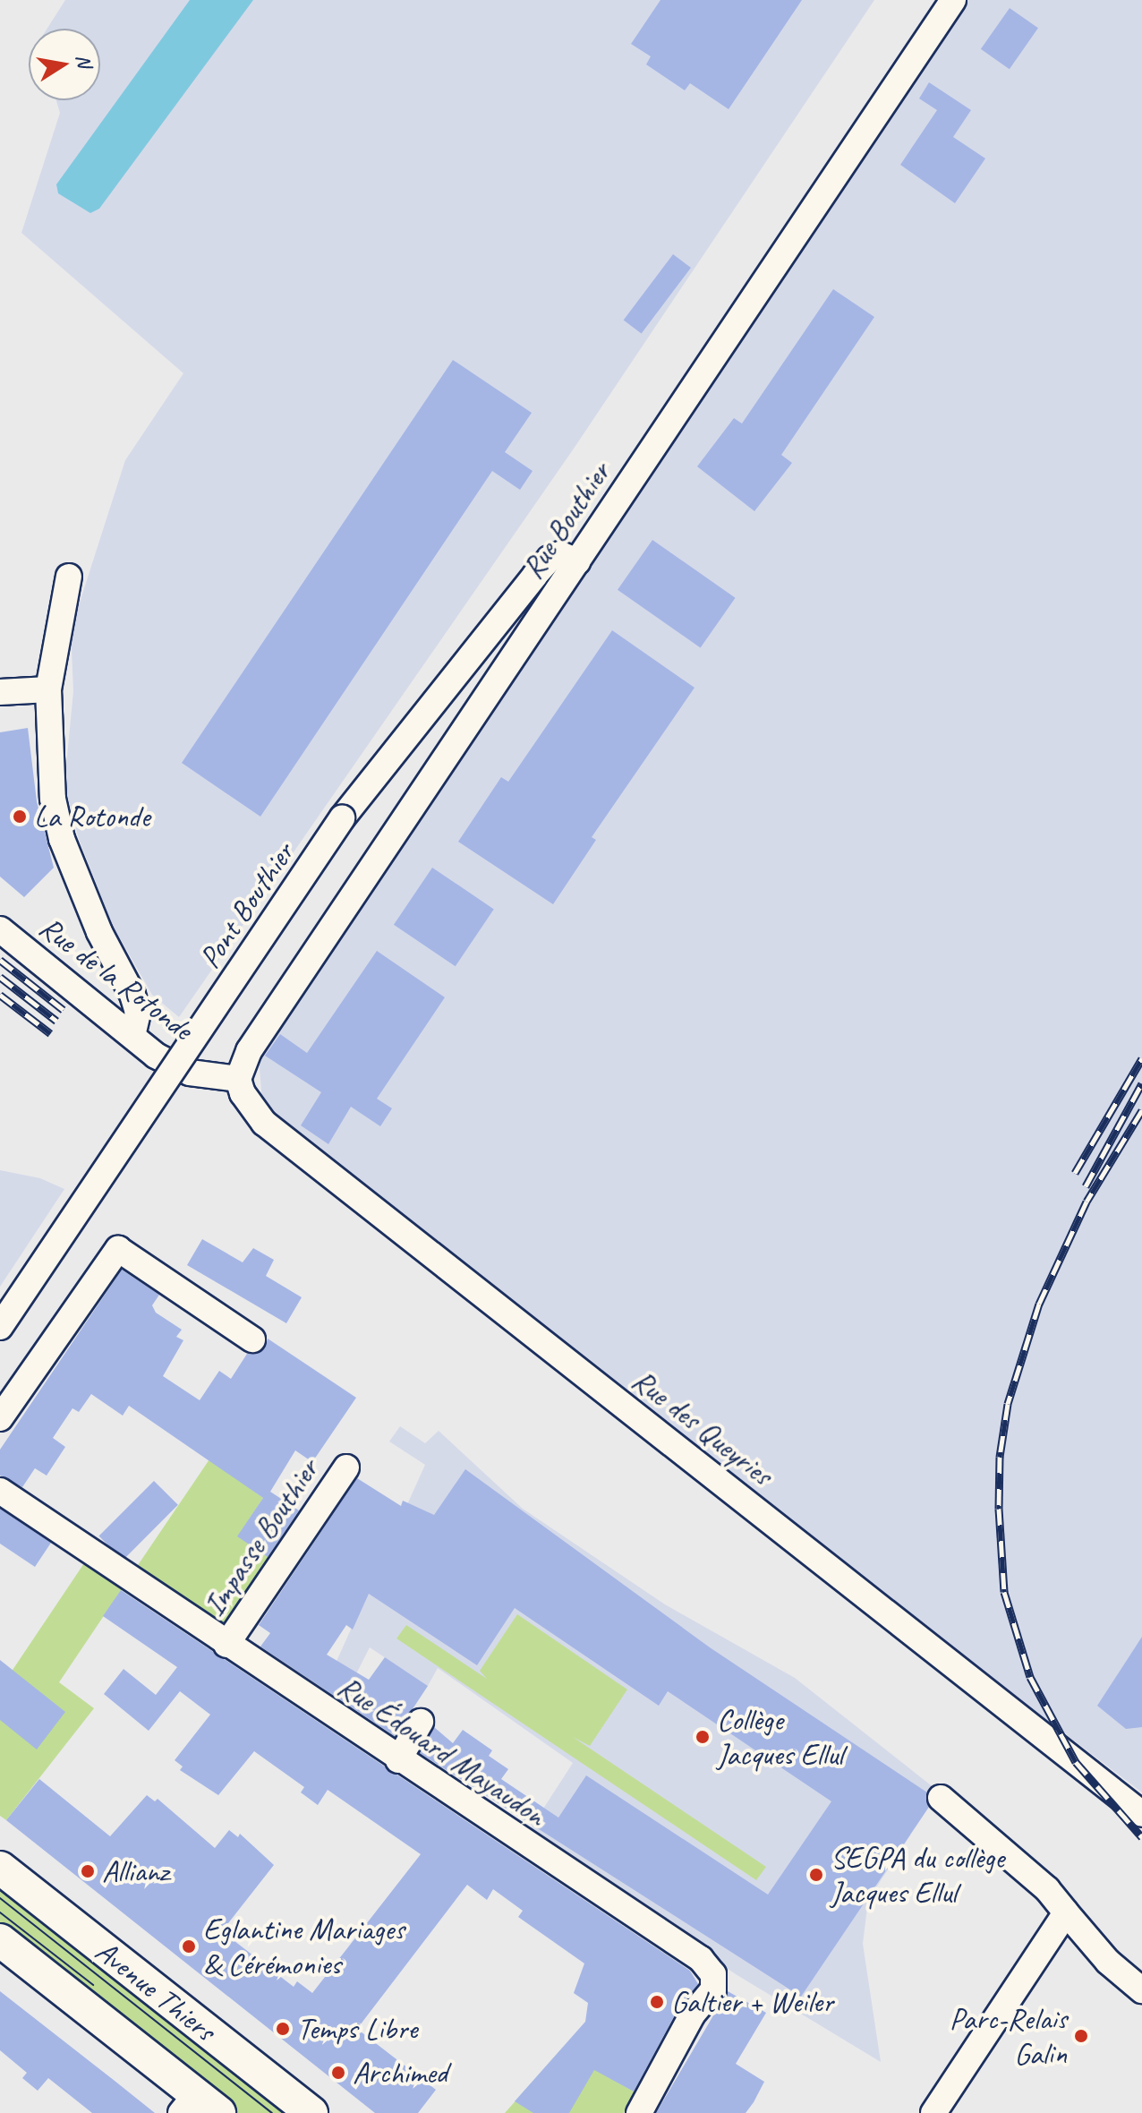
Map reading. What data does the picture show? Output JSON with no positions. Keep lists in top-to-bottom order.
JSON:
{
  "streets": {
    "street": [
      "Rue Bouthier",
      "Pont Bouthier",
      "Rue de la Rotonde",
      "Rue des Queyries",
      "Impasse Bouthier",
      "Rue Édouard Mayaudon",
      "Avenue Thiers"
    ]
  },
  "crossings": [
    ["Rue Bouthier", "Pont Bouthier"],
    ["Rue Bouthier", "Rue de la Rotonde"],
    ["Rue Bouthier", "Rue des Queyries"],
    ["Rue de la Rotonde", "Rue des Queyries"],
    ["Impasse Bouthier", "Rue Édouard Mayaudon"]
  ],
  "places": [
    "La Rotonde",
    "Collège Jacques Ellul",
    "Allianz",
    "SEGPA du collège Jacques Ellul",
    "Eglantine Mariages & Cérémonies",
    "Galtier + Weiler",
    "Temps Libre",
    "Parc-Relais Galin",
    "Archimed"
  ],
  "north": "right"
}
